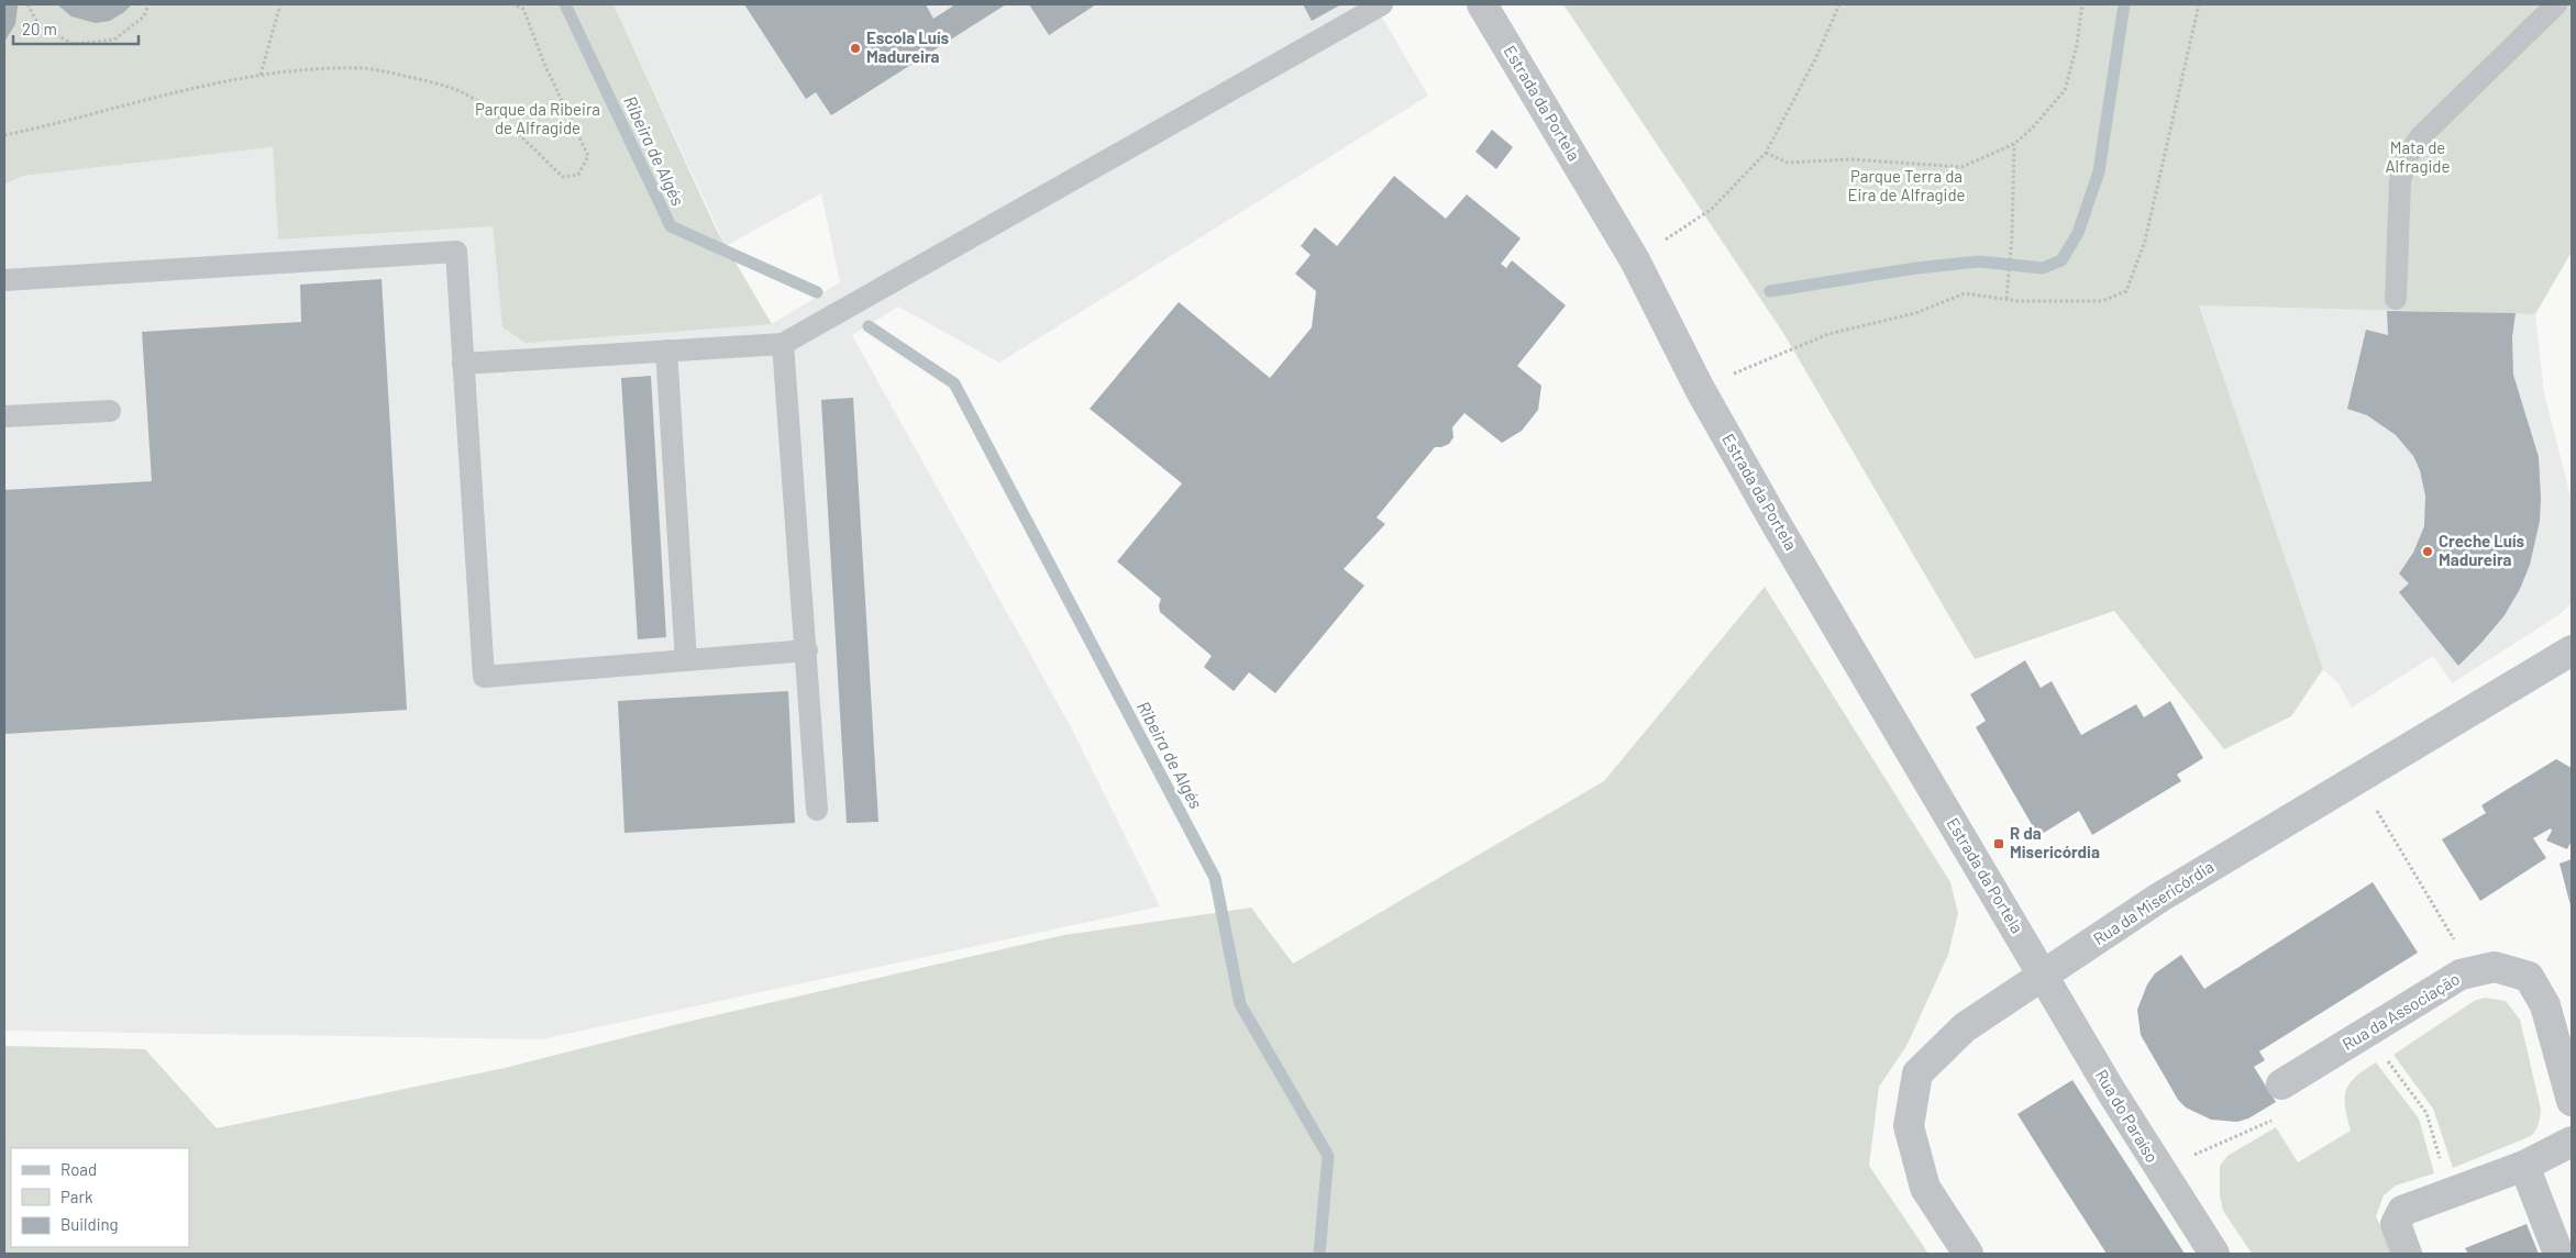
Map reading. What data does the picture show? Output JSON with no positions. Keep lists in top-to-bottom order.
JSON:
{
  "streets": {
    "street": [
      "Estrada da Portela",
      "Rua da Misericórdia",
      "Rua da Associação",
      "Rua do Paraíso"
    ]
  },
  "crossings": [
    ["Estrada da Portela", "Rua da Misericórdia"],
    ["Estrada da Portela", "Rua do Paraíso"],
    ["Rua da Misericórdia", "Rua do Paraíso"]
  ],
  "water": ["Ribeira de Algés"],
  "parks": ["Parque da Ribeira de Alfragide", "Mata de Alfragide", "Parque Terra da Eira de Alfragide"],
  "places": {
    "other": ["Escola Luís Madureira", "Creche Luís Madureira"],
    "transit": ["R da Misericórdia"]
  },
  "legend": ["Road", "Park", "Building"],
  "scale_bar": "20 m"
}
